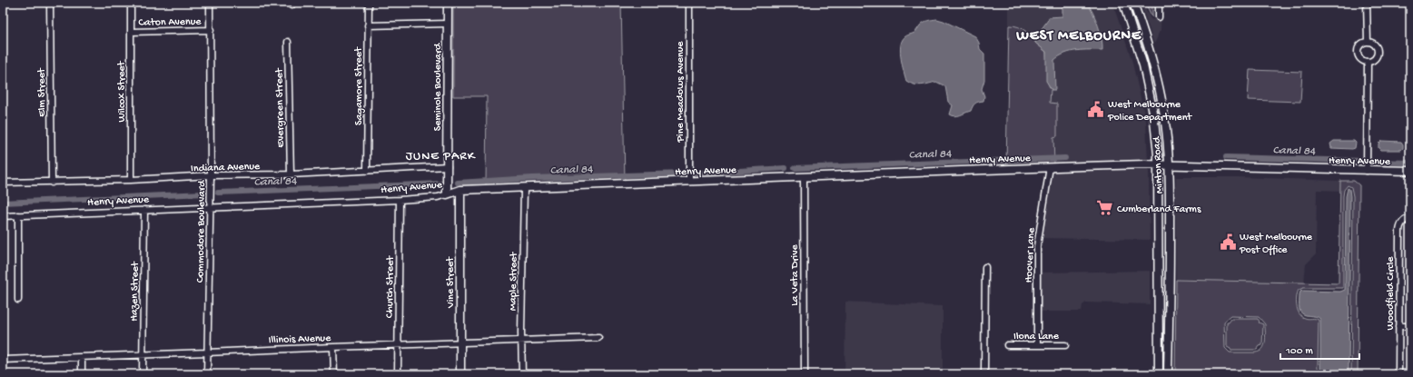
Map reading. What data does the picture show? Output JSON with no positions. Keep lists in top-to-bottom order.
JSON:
{
  "streets": {
    "street": [
      "Caton Avenue",
      "Sagamore Street",
      "Seminole Boulevard",
      "Wilcox Street",
      "Pine Meadows Avenue",
      "Elm Street",
      "Evergreen Street",
      "Henry Avenue",
      "Minton Road",
      "Indiana Avenue",
      "Commodore Boulevard",
      "Hoover Lane",
      "La Veta Drive",
      "Maple Street",
      "Vine Street",
      "Church Street",
      "Hazen Street",
      "Woodfield Circle",
      "Ilona Lane",
      "Illinois Avenue"
    ]
  },
  "crossings": [
    ["Caton Avenue", "Wilcox Street"],
    ["Caton Avenue", "Commodore Boulevard"],
    ["Sagamore Street", "Indiana Avenue"],
    ["Seminole Boulevard", "Henry Avenue"],
    ["Seminole Boulevard", "Indiana Avenue"],
    ["Wilcox Street", "Indiana Avenue"],
    ["Pine Meadows Avenue", "Henry Avenue"],
    ["Elm Street", "Indiana Avenue"],
    ["Evergreen Street", "Indiana Avenue"],
    ["Henry Avenue", "Minton Road"],
    ["Henry Avenue", "Commodore Boulevard"],
    ["Henry Avenue", "Hoover Lane"],
    ["Henry Avenue", "La Veta Drive"],
    ["Henry Avenue", "Maple Street"],
    ["Henry Avenue", "Vine Street"],
    ["Henry Avenue", "Church Street"],
    ["Henry Avenue", "Hazen Street"],
    ["Indiana Avenue", "Commodore Boulevard"],
    ["Commodore Boulevard", "Illinois Avenue"],
    ["Hoover Lane", "Ilona Lane"],
    ["Maple Street", "Illinois Avenue"],
    ["Vine Street", "Illinois Avenue"],
    ["Church Street", "Illinois Avenue"],
    ["Hazen Street", "Illinois Avenue"]
  ],
  "districts": ["WEST MELBOURNE", "JUNE PARK"],
  "water": ["Canal 84"],
  "places": {
    "public building": ["West Melbourne Police Department", "West Melbourne Post Office"],
    "supermarket": ["Cumberland Farms"]
  },
  "scale_bar": "100 m"
}
